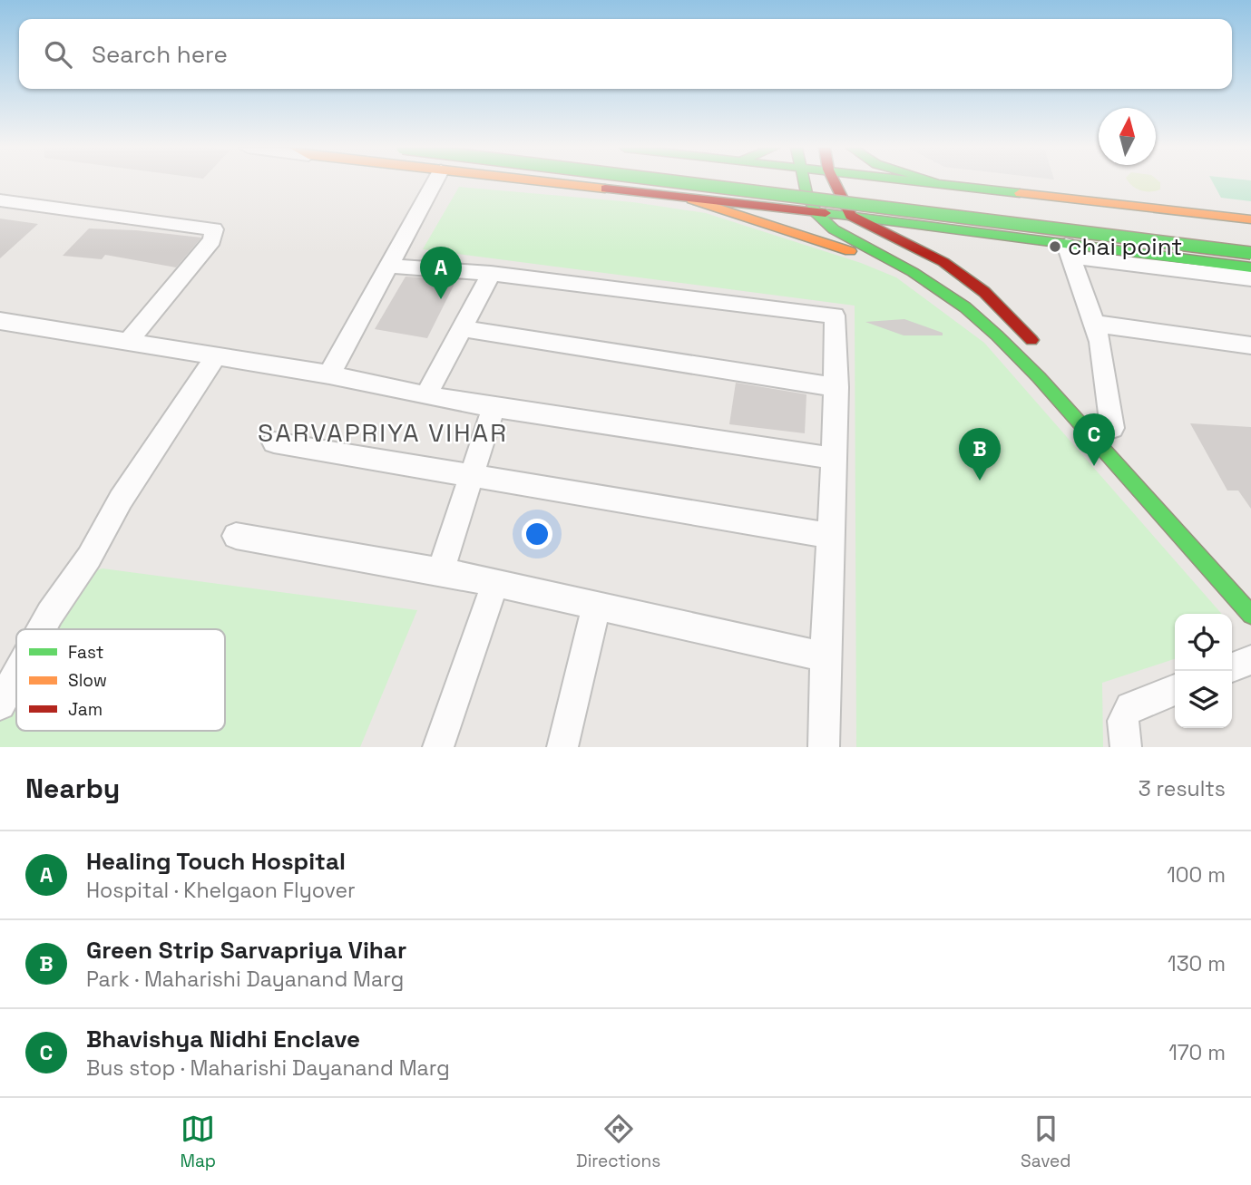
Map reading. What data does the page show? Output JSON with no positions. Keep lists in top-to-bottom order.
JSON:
{
  "districts": ["SARVAPRIYA VIHAR"],
  "places": ["chai point"],
  "legend": ["Fast", "Slow", "Jam"],
  "north": "top",
  "page": {
    "search": "Search here",
    "pins": ["A", "C", "B"],
    "heading": ["Nearby", "3 results"],
    "list": [
      {
        "mark": "A",
        "name": "Healing Touch Hospital",
        "note": "Hospital · Khelgaon Flyover",
        "value": "100 m"
      },
      {
        "mark": "B",
        "name": "Green Strip Sarvapriya Vihar",
        "note": "Park · Maharishi Dayanand Marg",
        "value": "130 m"
      },
      {
        "mark": "C",
        "name": "Bhavishya Nidhi Enclave",
        "note": "Bus stop · Maharishi Dayanand Marg",
        "value": "170 m"
      }
    ],
    "nav": ["Map", "Directions", "Saved"]
  }
}
